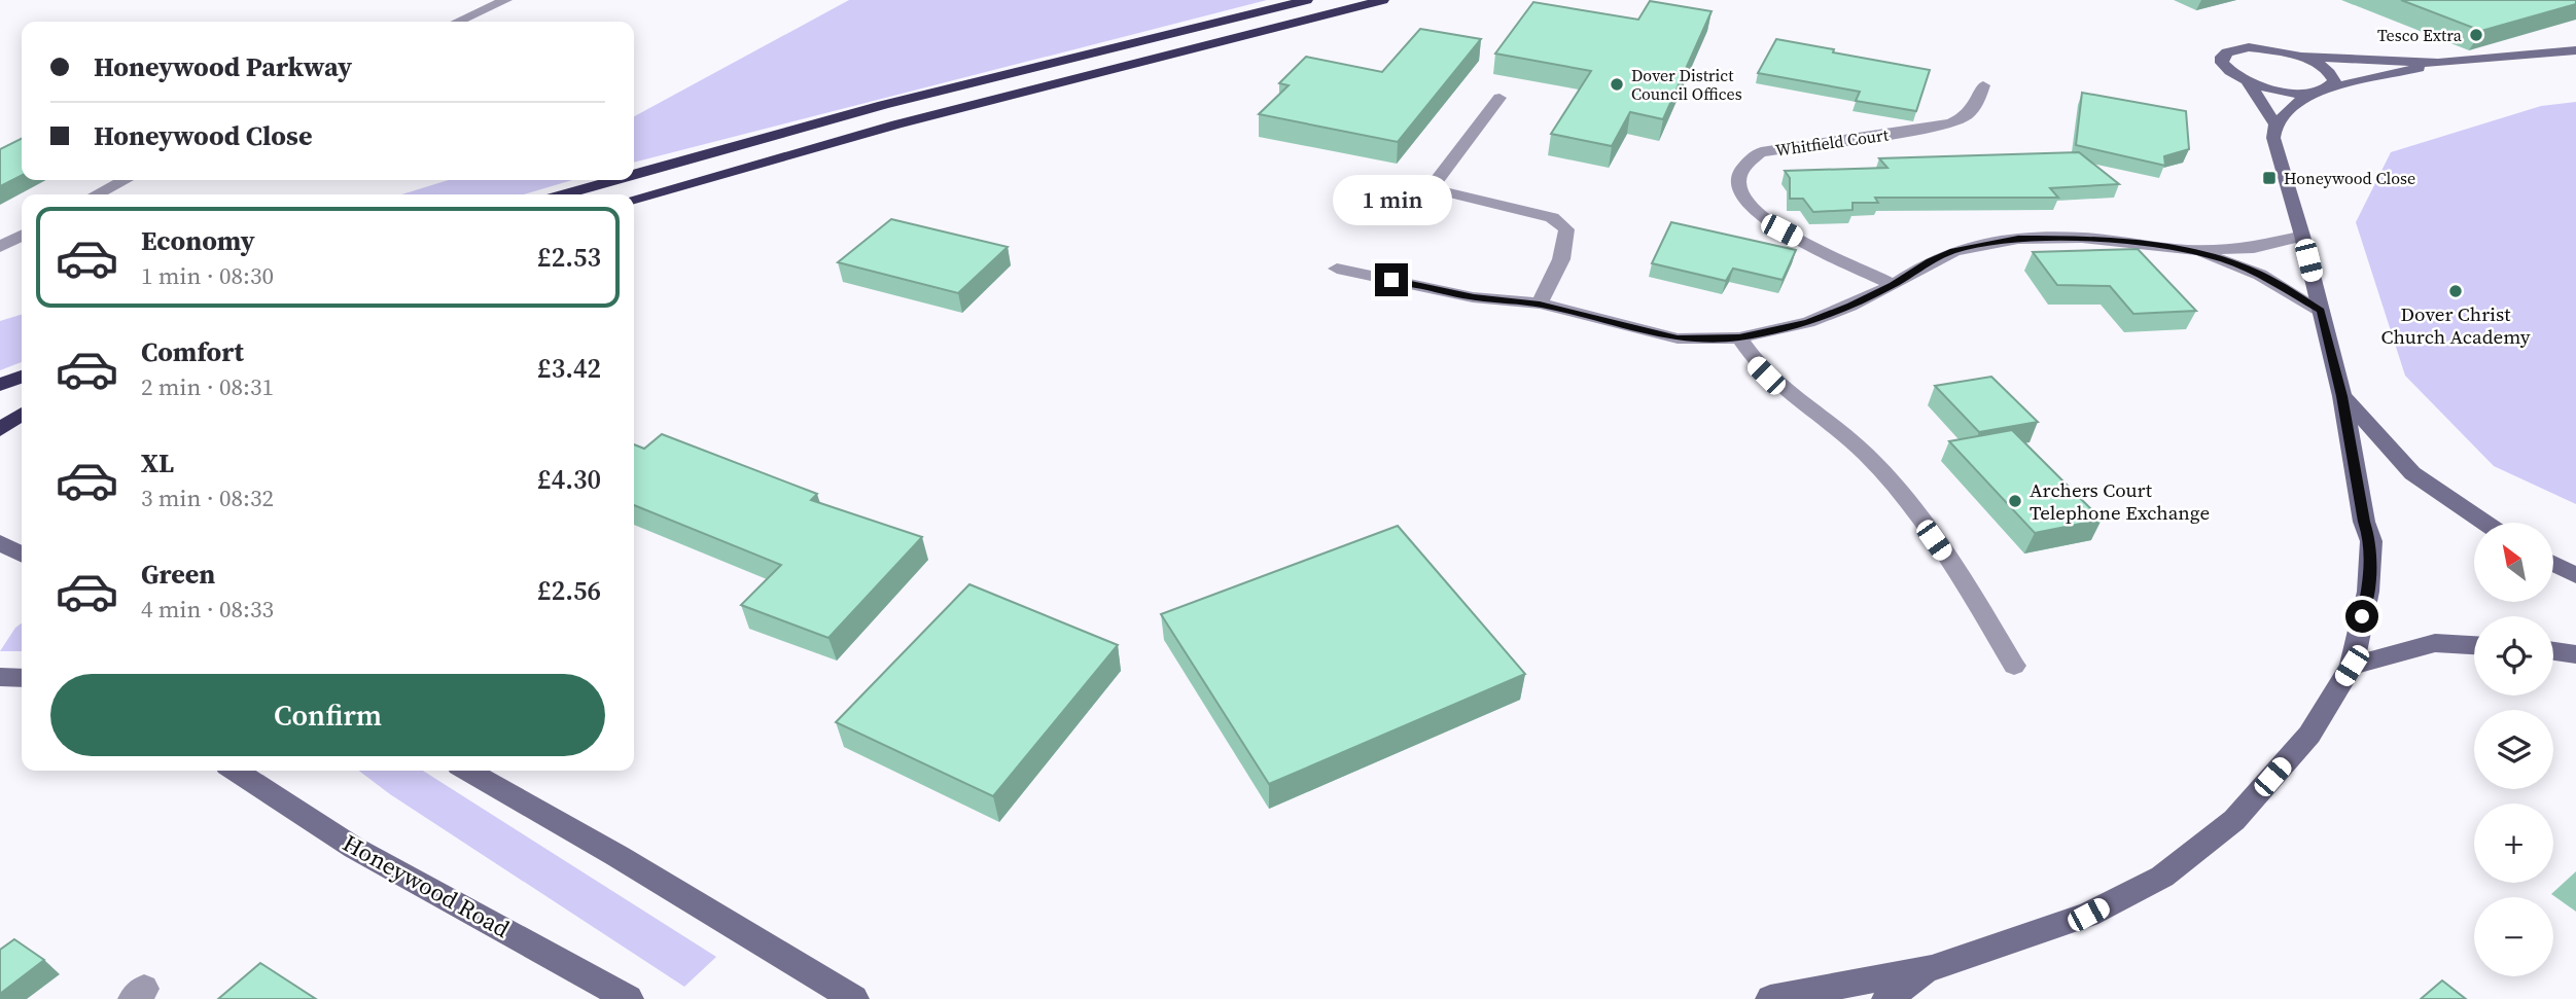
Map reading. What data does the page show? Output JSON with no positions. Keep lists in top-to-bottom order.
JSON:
{
  "streets": {
    "street": ["Whitfield Court", "Honeywood Road"]
  },
  "places": {
    "other": [
      "Tesco Extra",
      "Dover District Council Offices",
      "Dover Christ Church Academy",
      "Archers Court Telephone Exchange"
    ],
    "transit": ["Honeywood Close"]
  },
  "north": "top left",
  "page": {
    "banner": ["Honeywood Parkway", "Honeywood Close"],
    "bubble": "1 min",
    "list": [
      {
        "name": "Economy",
        "note": "1 min · 08:30",
        "value": "£2.53"
      },
      {
        "name": "Comfort",
        "note": "2 min · 08:31",
        "value": "£3.42"
      },
      {
        "name": "XL",
        "note": "3 min · 08:32",
        "value": "£4.30"
      },
      {
        "name": "Green",
        "note": "4 min · 08:33",
        "value": "£2.56"
      }
    ],
    "map_buttons": ["+", "−"],
    "buttons": "Confirm"
  }
}
